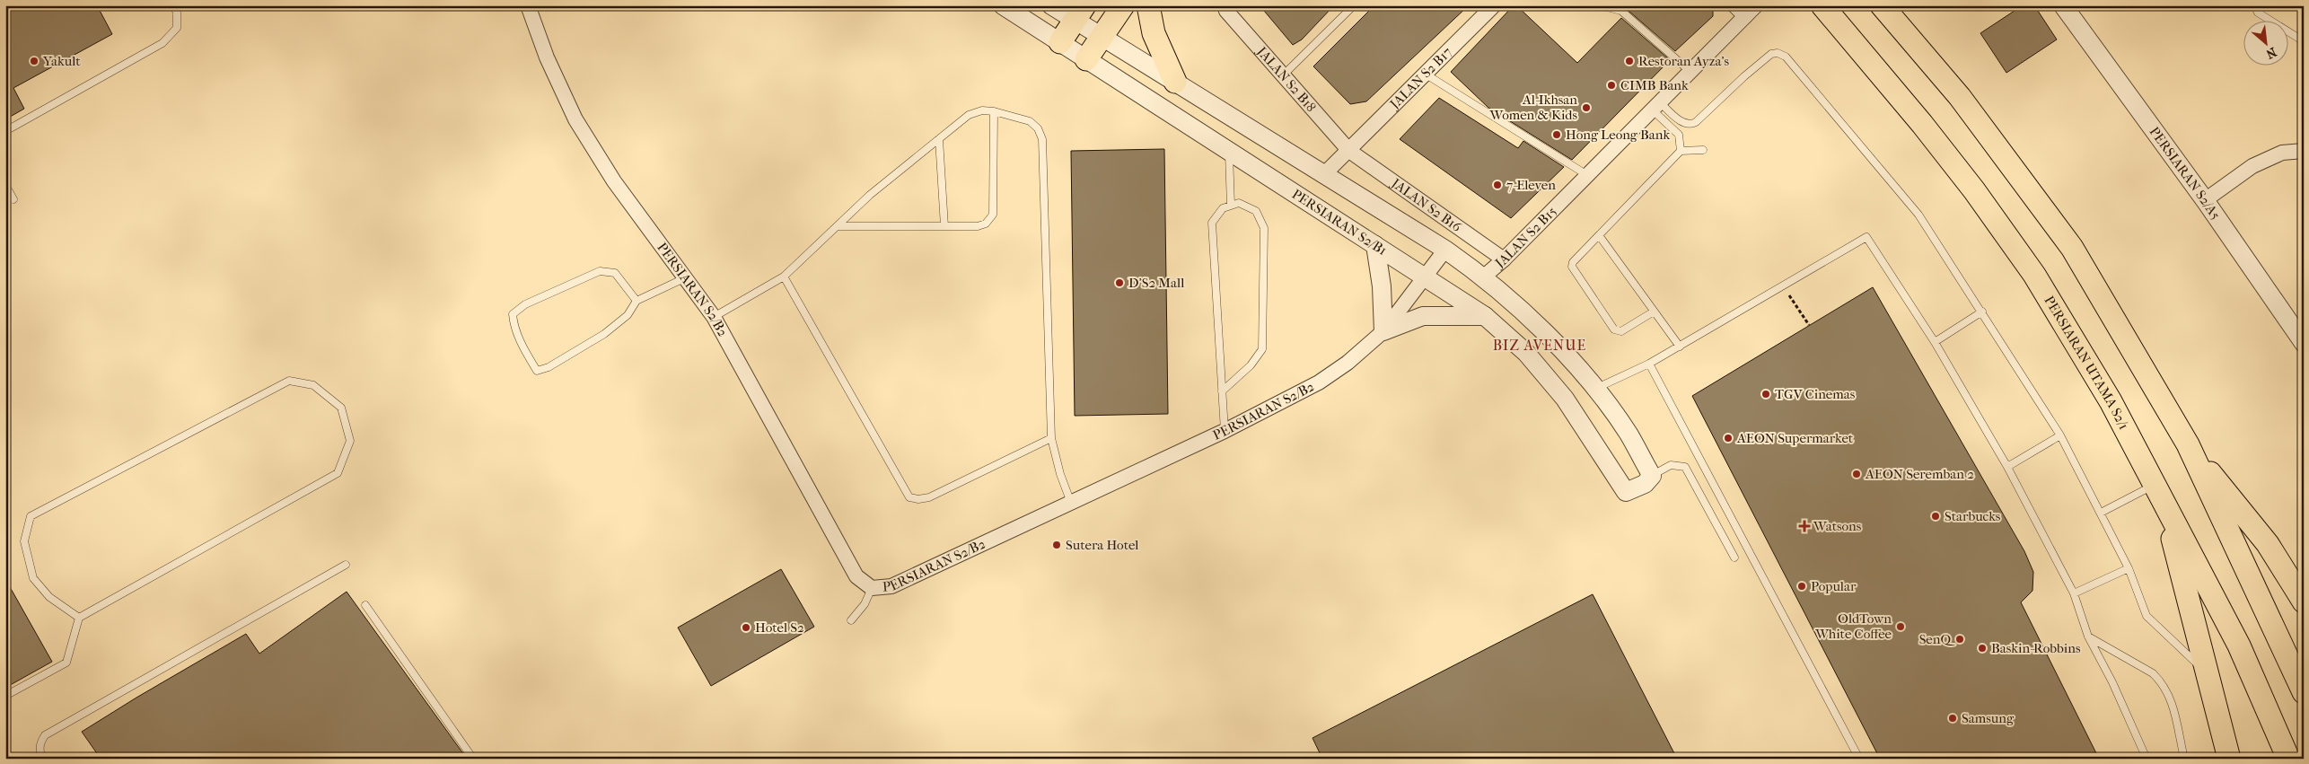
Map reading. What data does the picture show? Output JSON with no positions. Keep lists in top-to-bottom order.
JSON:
{
  "streets": {
    "main road": ["PERSIARAN UTAMA S2/1"],
    "street": [
      "JALAN S2 B17",
      "JALAN S2 B18",
      "PERSIARAN S2/A5",
      "JALAN S2 B16",
      "PERSIARAN S2/B1",
      "JALAN S2 B15",
      "PERSIARAN S2/B2"
    ]
  },
  "crossings": [
    ["JALAN S2 B17", "JALAN S2 B18"],
    ["JALAN S2 B17", "JALAN S2 B16"],
    ["JALAN S2 B18", "JALAN S2 B16"],
    ["JALAN S2 B16", "JALAN S2 B15"],
    ["PERSIARAN S2/B1", "PERSIARAN S2/B2"]
  ],
  "districts": ["BIZ AVENUE"],
  "places": {
    "other": [
      "Yakult",
      "Restoran Ayza's",
      "CIMB Bank",
      "Al-Ikhsan Women & Kids",
      "Hong Leong Bank",
      "7-Eleven",
      "D'S2 Mall",
      "TGV Cinemas",
      "AEON Supermarket",
      "AEON Seremban 2",
      "Starbucks",
      "Sutera Hotel",
      "Popular",
      "OldTown White Coffee",
      "Hotel S2",
      "SenQ",
      "Baskin-Robbins",
      "Samsung"
    ],
    "health": ["Watsons"]
  },
  "north": "bottom right"
}
